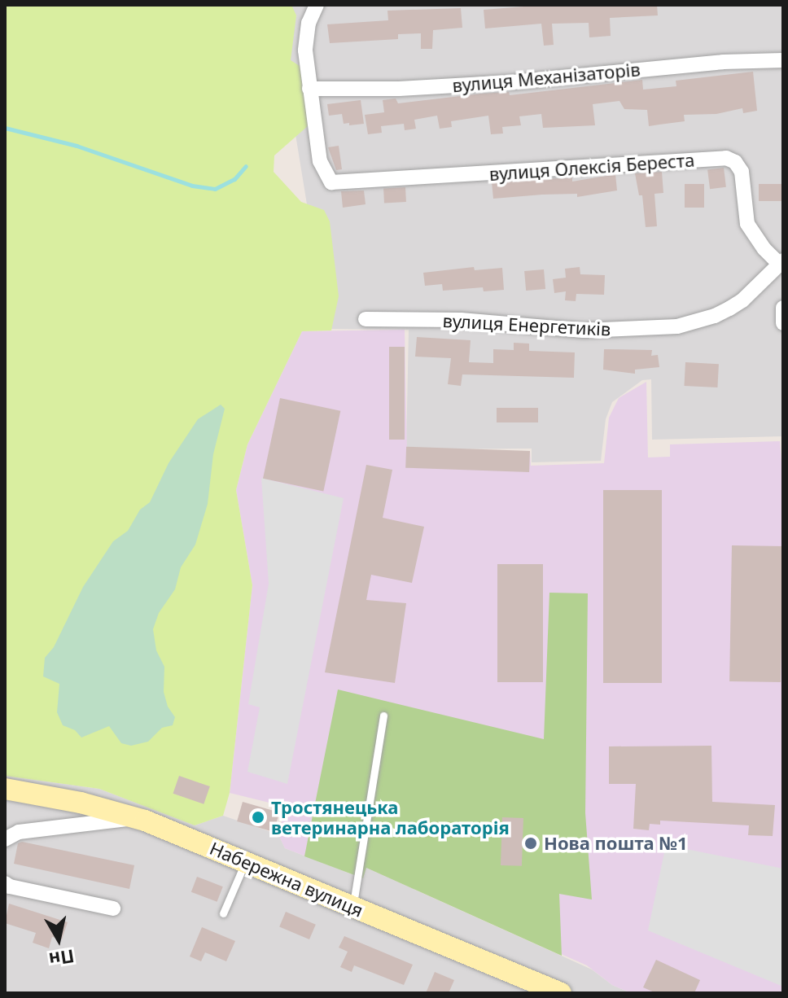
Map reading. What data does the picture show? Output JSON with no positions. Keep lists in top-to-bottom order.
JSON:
{
  "streets": {
    "main road": ["Набережна вулиця"],
    "street": ["вулиця Механізаторів", "вулиця Олексія Береста", "вулиця Енергетиків"]
  },
  "crossings": [
    ["вулиця Механізаторів", "вулиця Олексія Береста"],
    ["вулиця Олексія Береста", "вулиця Енергетиків"]
  ],
  "places": ["Тростянецька ветеринарна лабораторія", "Нова пошта №1"],
  "north": "bottom"
}
